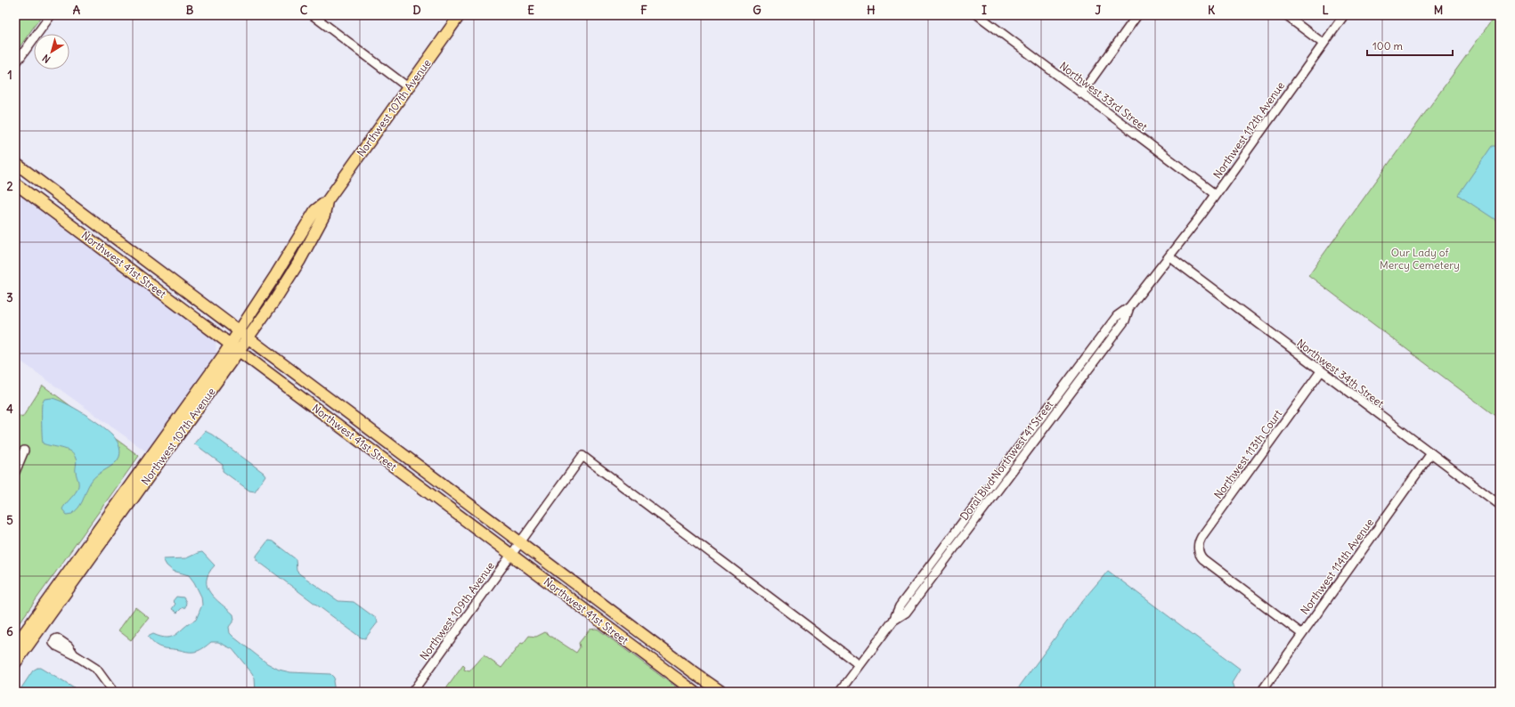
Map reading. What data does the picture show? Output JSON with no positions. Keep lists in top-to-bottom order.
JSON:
{
  "streets": {
    "main road": ["Northwest 107th Avenue", "Northwest 41st Street"],
    "street": [
      "Northwest 33rd Street",
      "Northwest 112th Avenue",
      "Northwest 34th Street",
      "Northwest 113th Court",
      "Doral Blvd Northwest 41 Street",
      "Northwest 114th Avenue",
      "Northwest 109th Avenue"
    ]
  },
  "crossings": [
    ["Northwest 33rd Street", "Northwest 112th Avenue"],
    ["Northwest 107th Avenue", "Northwest 41st Street"],
    ["Northwest 112th Avenue", "Northwest 34th Street"],
    ["Northwest 112th Avenue", "Doral Blvd Northwest 41 Street"],
    ["Northwest 41st Street", "Northwest 109th Avenue"],
    ["Northwest 34th Street", "Northwest 113th Court"],
    ["Northwest 34th Street", "Doral Blvd Northwest 41 Street"],
    ["Northwest 34th Street", "Northwest 114th Avenue"],
    ["Northwest 113th Court", "Northwest 114th Avenue"],
    ["Doral Blvd Northwest 41 Street", "Northwest 109th Avenue"]
  ],
  "parks": ["Our Lady of Mercy Cemetery"],
  "scale_bar": "100 m",
  "north": "bottom left",
  "grid": {
    "columns": [
      "A",
      "B",
      "C",
      "D",
      "E",
      "F",
      "G",
      "H",
      "I",
      "J",
      "K",
      "L",
      "M"
    ],
    "rows": [
      "1",
      "2",
      "3",
      "4",
      "5",
      "6"
    ]
  }
}
